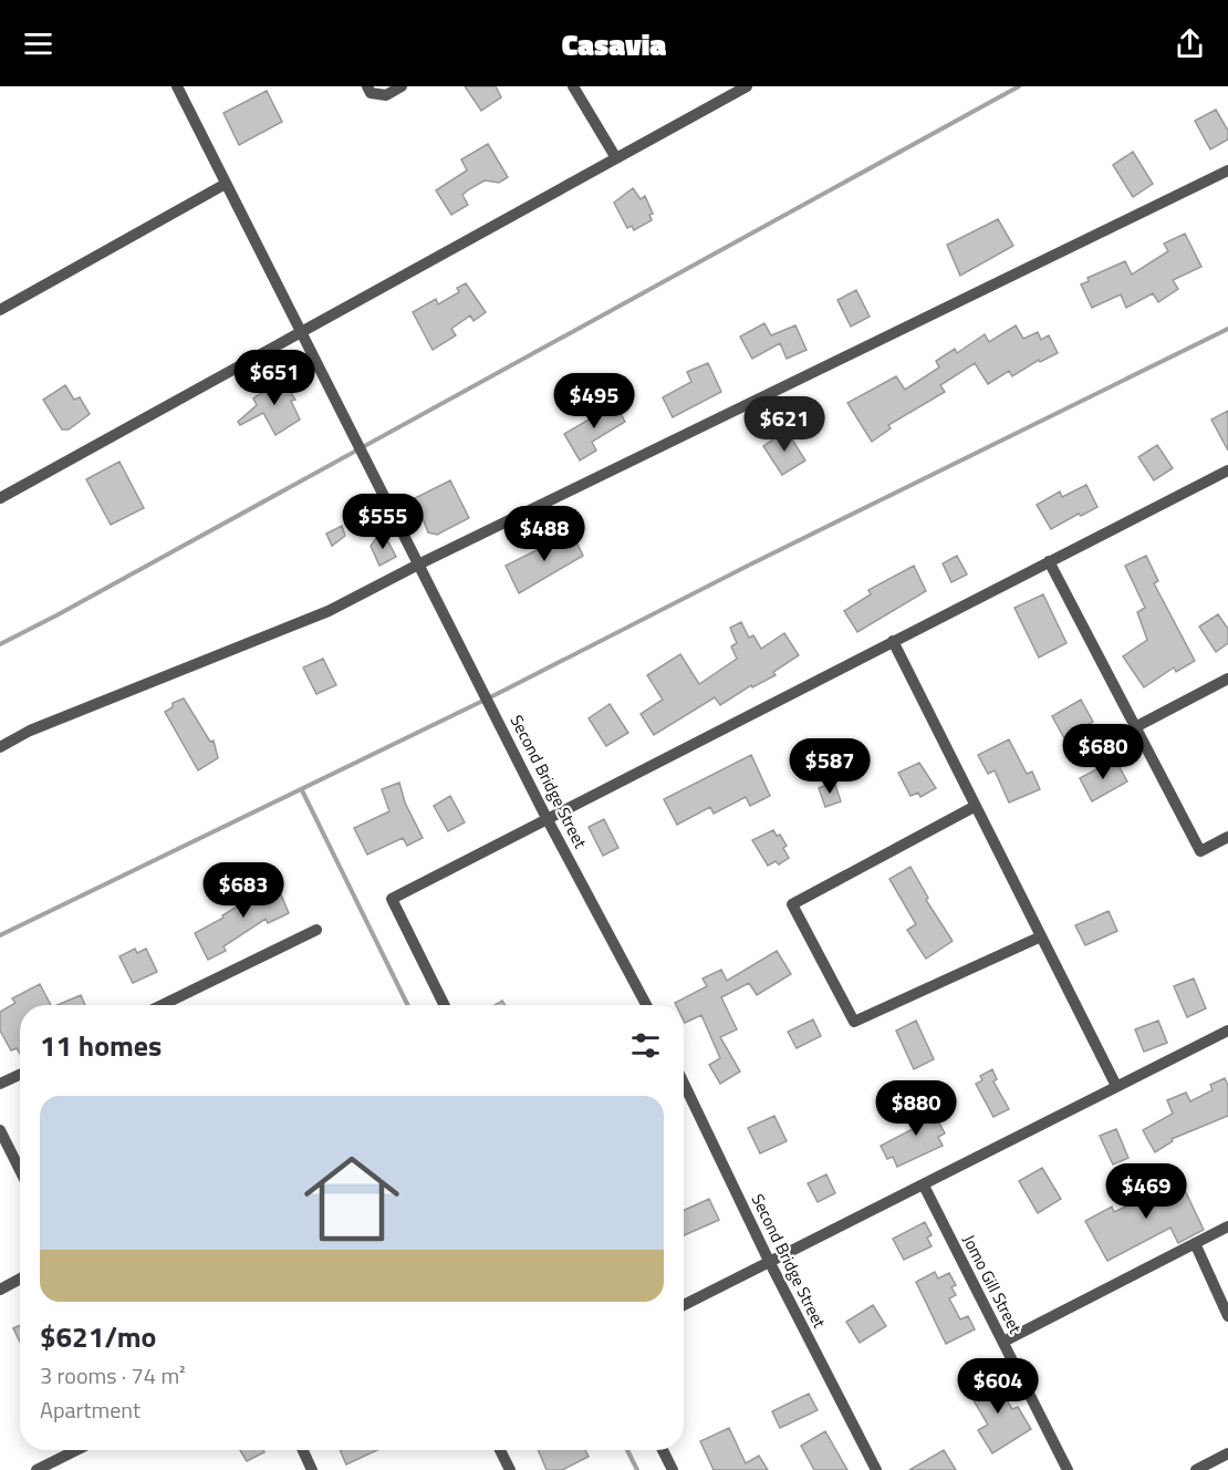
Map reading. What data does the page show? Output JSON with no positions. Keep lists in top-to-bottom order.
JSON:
{
  "streets": {
    "street": ["Second Bridge Street", "Jomo Gill Street"]
  },
  "page": {
    "header": "Casavia",
    "price": [
      "$651",
      "$495",
      "$621",
      "$555",
      "$488",
      "$680",
      "$587",
      "$683",
      "$880",
      "$469",
      "$604"
    ],
    "heading": "11 homes",
    "list": [
      {
        "name": "$621/mo",
        "note": "3 rooms · 74 m² · Apartment"
      }
    ]
  }
}
